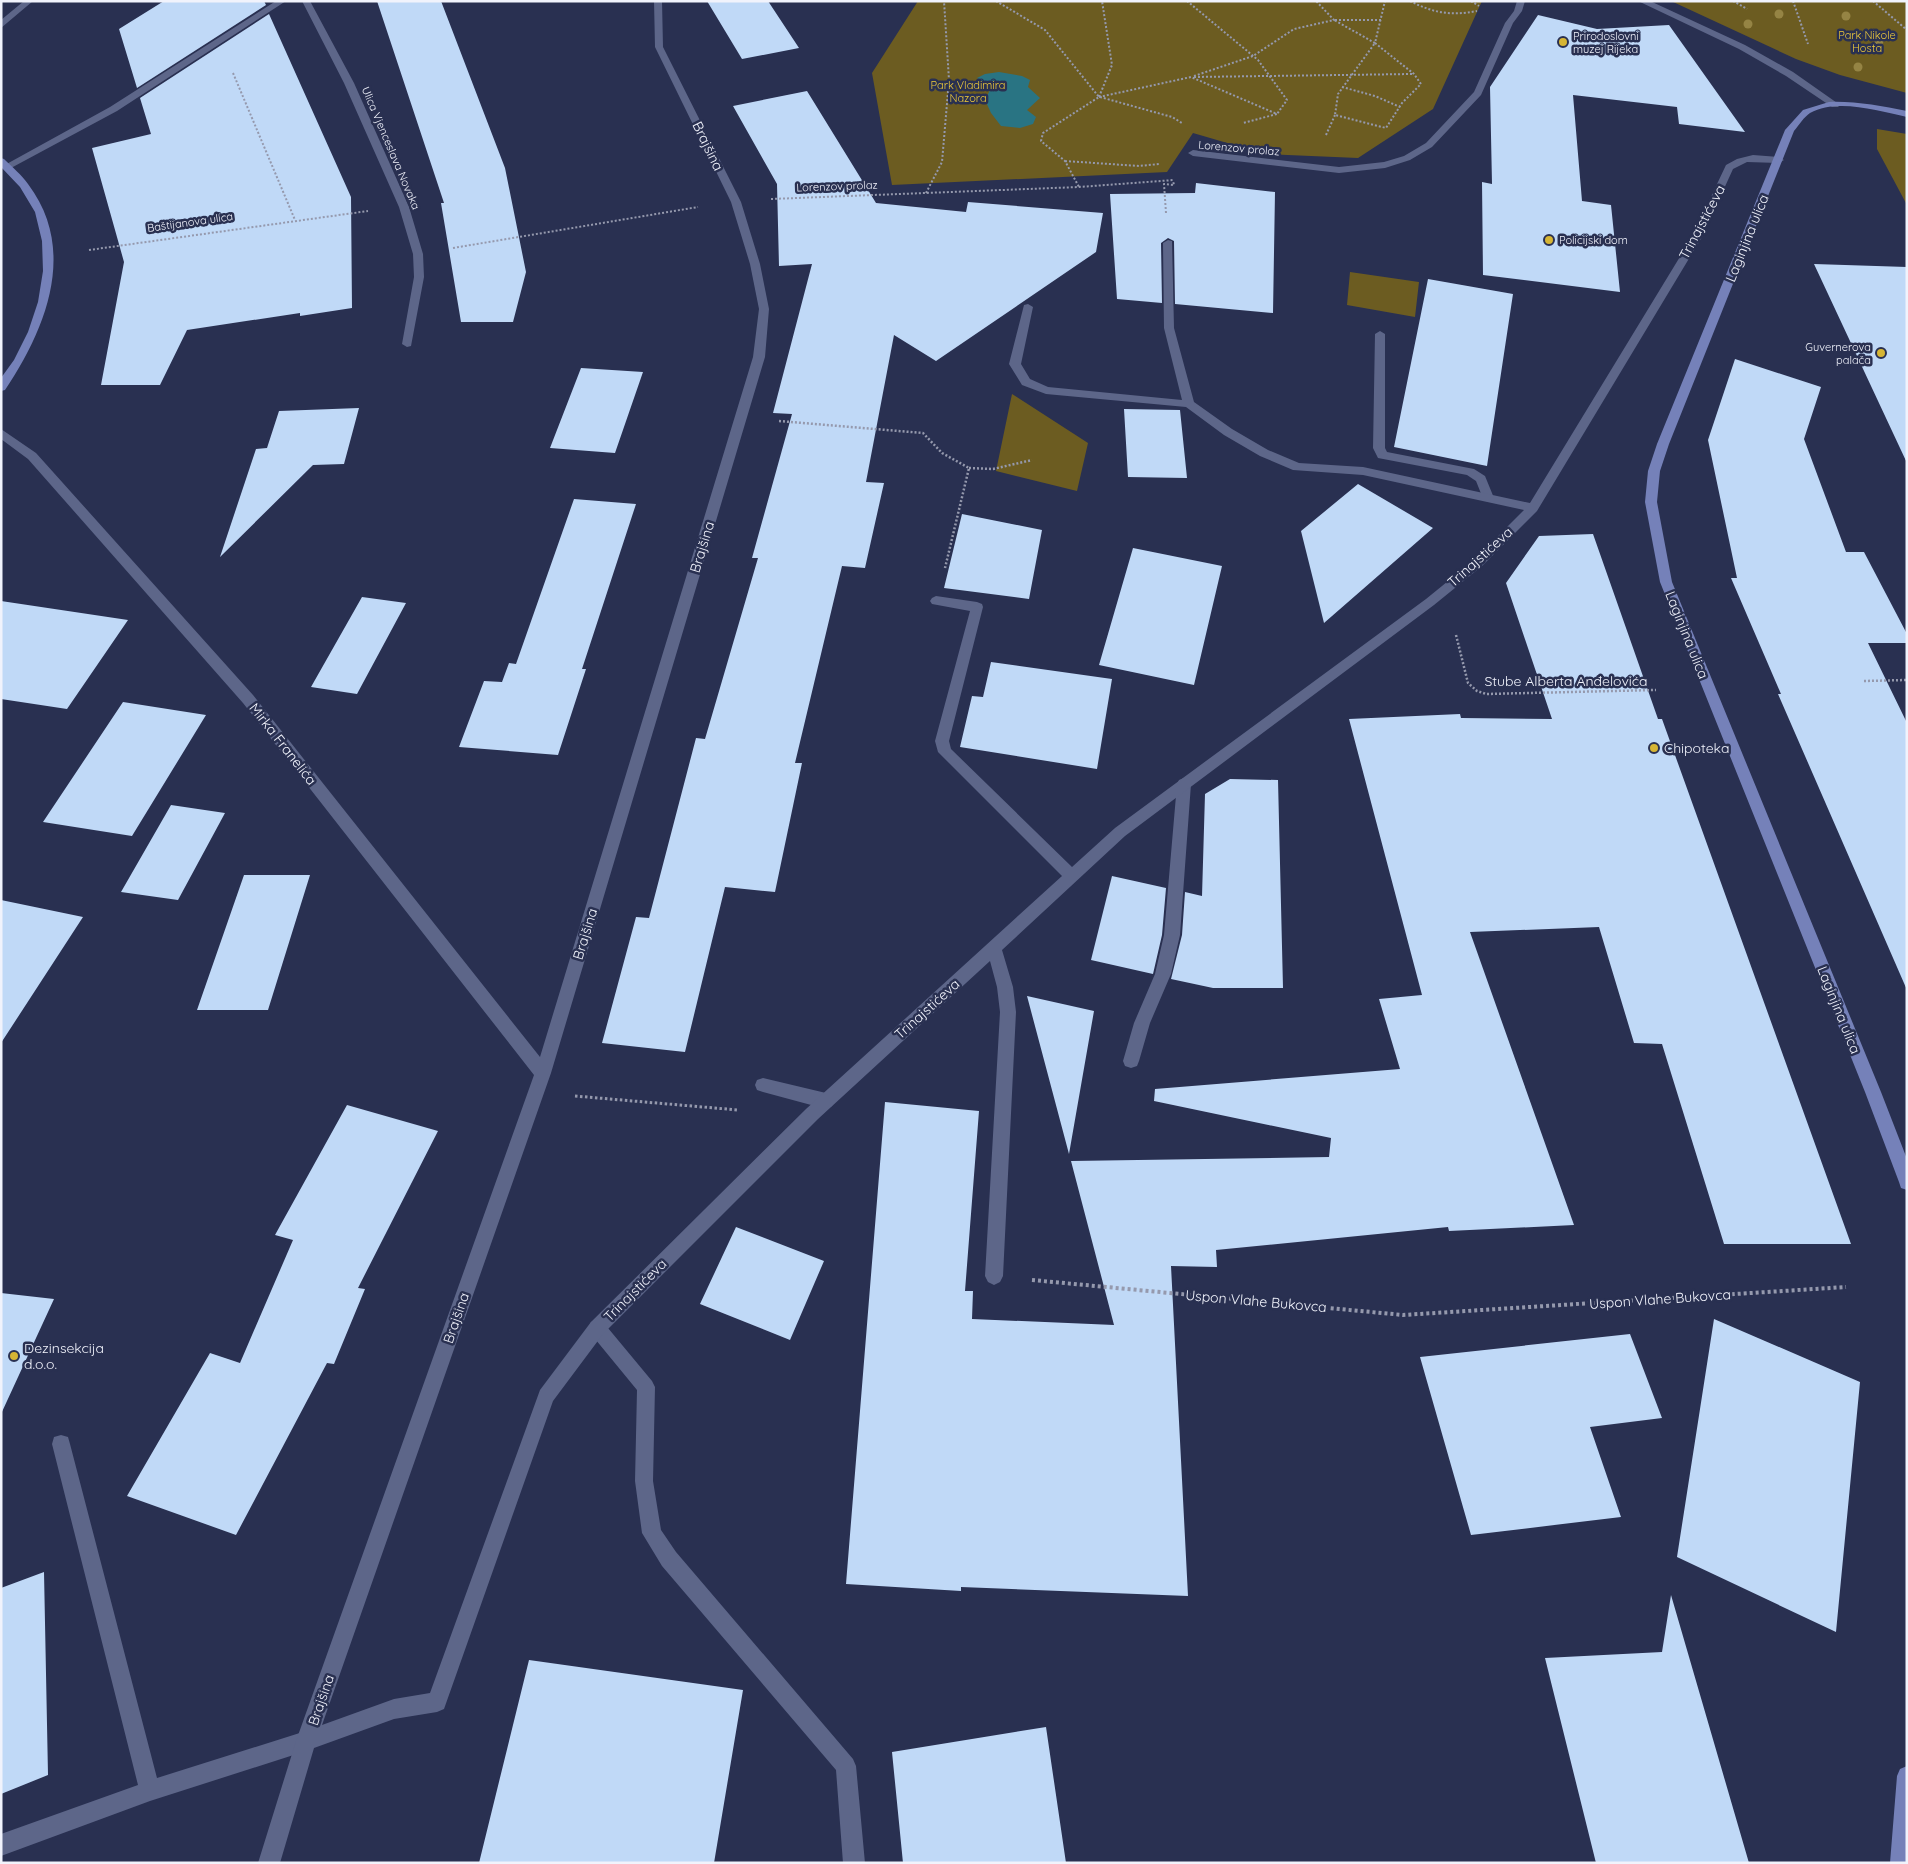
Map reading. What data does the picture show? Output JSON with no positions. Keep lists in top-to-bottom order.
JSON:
{
  "streets": {
    "main road": ["Laginjina ulica"],
    "street": [
      "Brajšina",
      "Ulica Vjenceslava Novaka",
      "Lorenzov prolaz",
      "Trinajstićeva",
      "Mirka Franelića"
    ],
    "path": ["Baštijanova ulica", "Stube Alberta Anđelovića", "Uspon Vlahe Bukovca"]
  },
  "crossings": [
    ["Brajšina", "Trinajstićeva"],
    ["Brajšina", "Mirka Franelića"],
    ["Ulica Vjenceslava Novaka", "Baštijanova ulica"],
    ["Trinajstićeva", "Laginjina ulica"]
  ],
  "parks": ["Park Nikole Hosta", "Park Vladimira Nazora"],
  "places": [
    "Prirodoslovni muzej Rijeka",
    "Policijski dom",
    "Guvernerova palača",
    "Chipoteka",
    "Dezinsekcija d.o.o."
  ]
}
